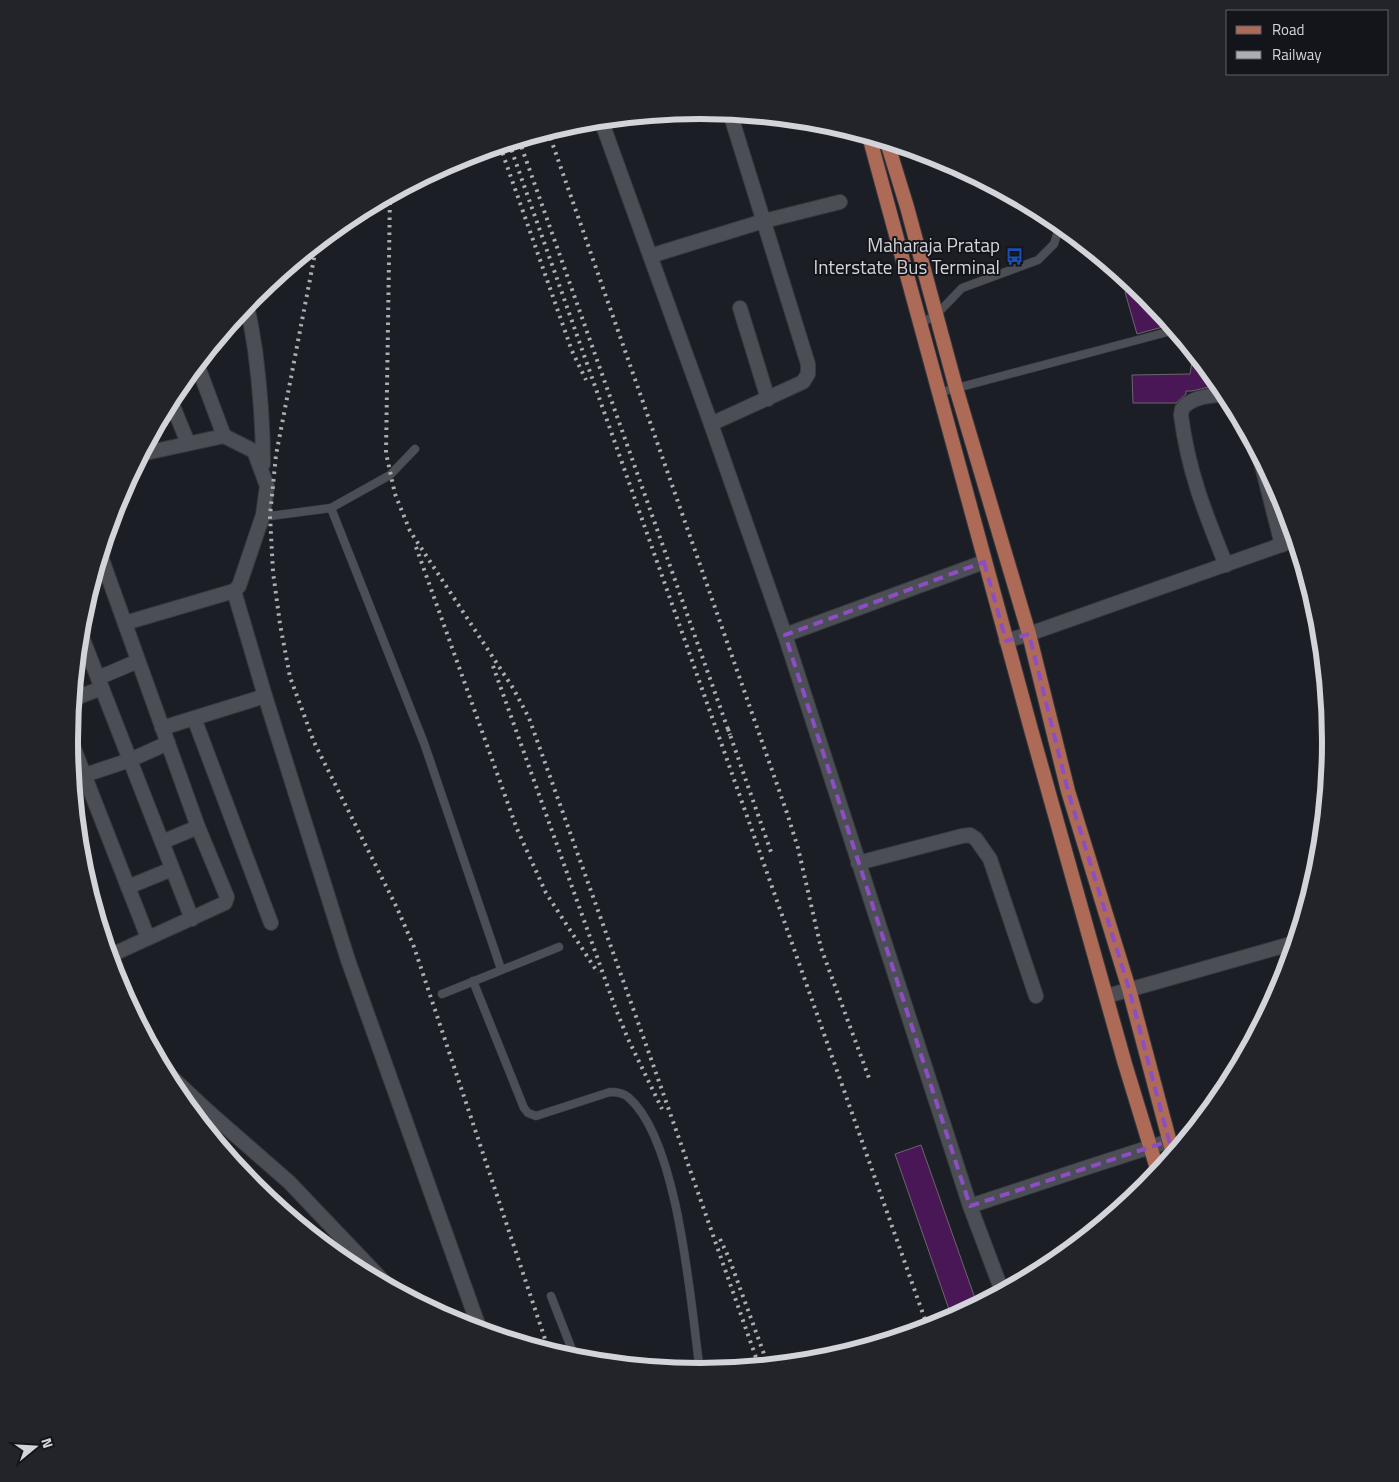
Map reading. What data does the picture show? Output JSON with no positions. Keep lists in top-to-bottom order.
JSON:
{
  "places": {
    "bus stop": ["Maharaja Pratap Interstate Bus Terminal"]
  },
  "legend": ["Road", "Railway"],
  "north": "right"
}
